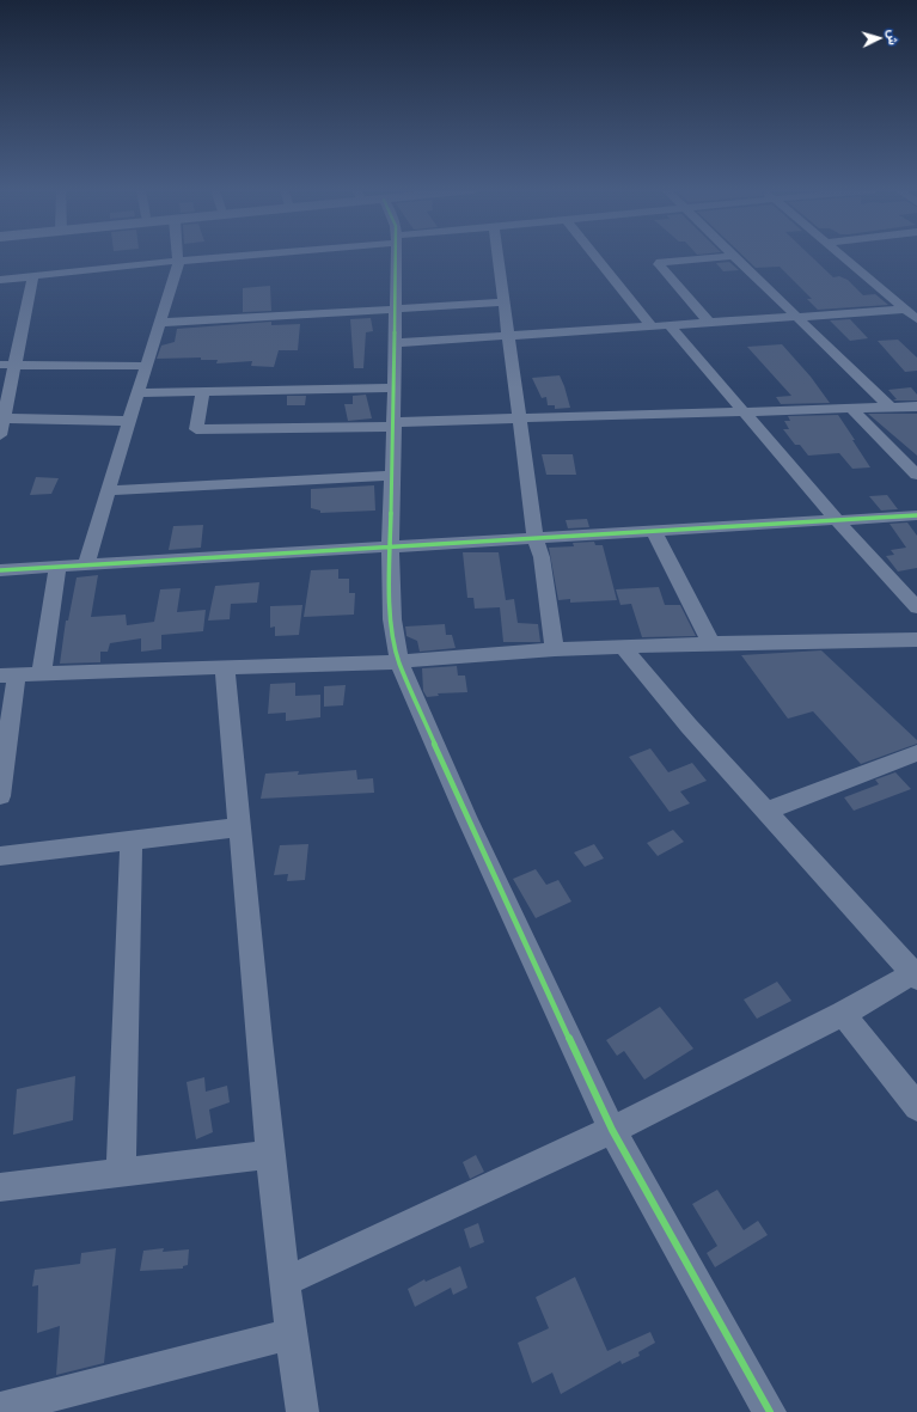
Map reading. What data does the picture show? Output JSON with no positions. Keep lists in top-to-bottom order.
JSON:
{
  "north": "right"
}
